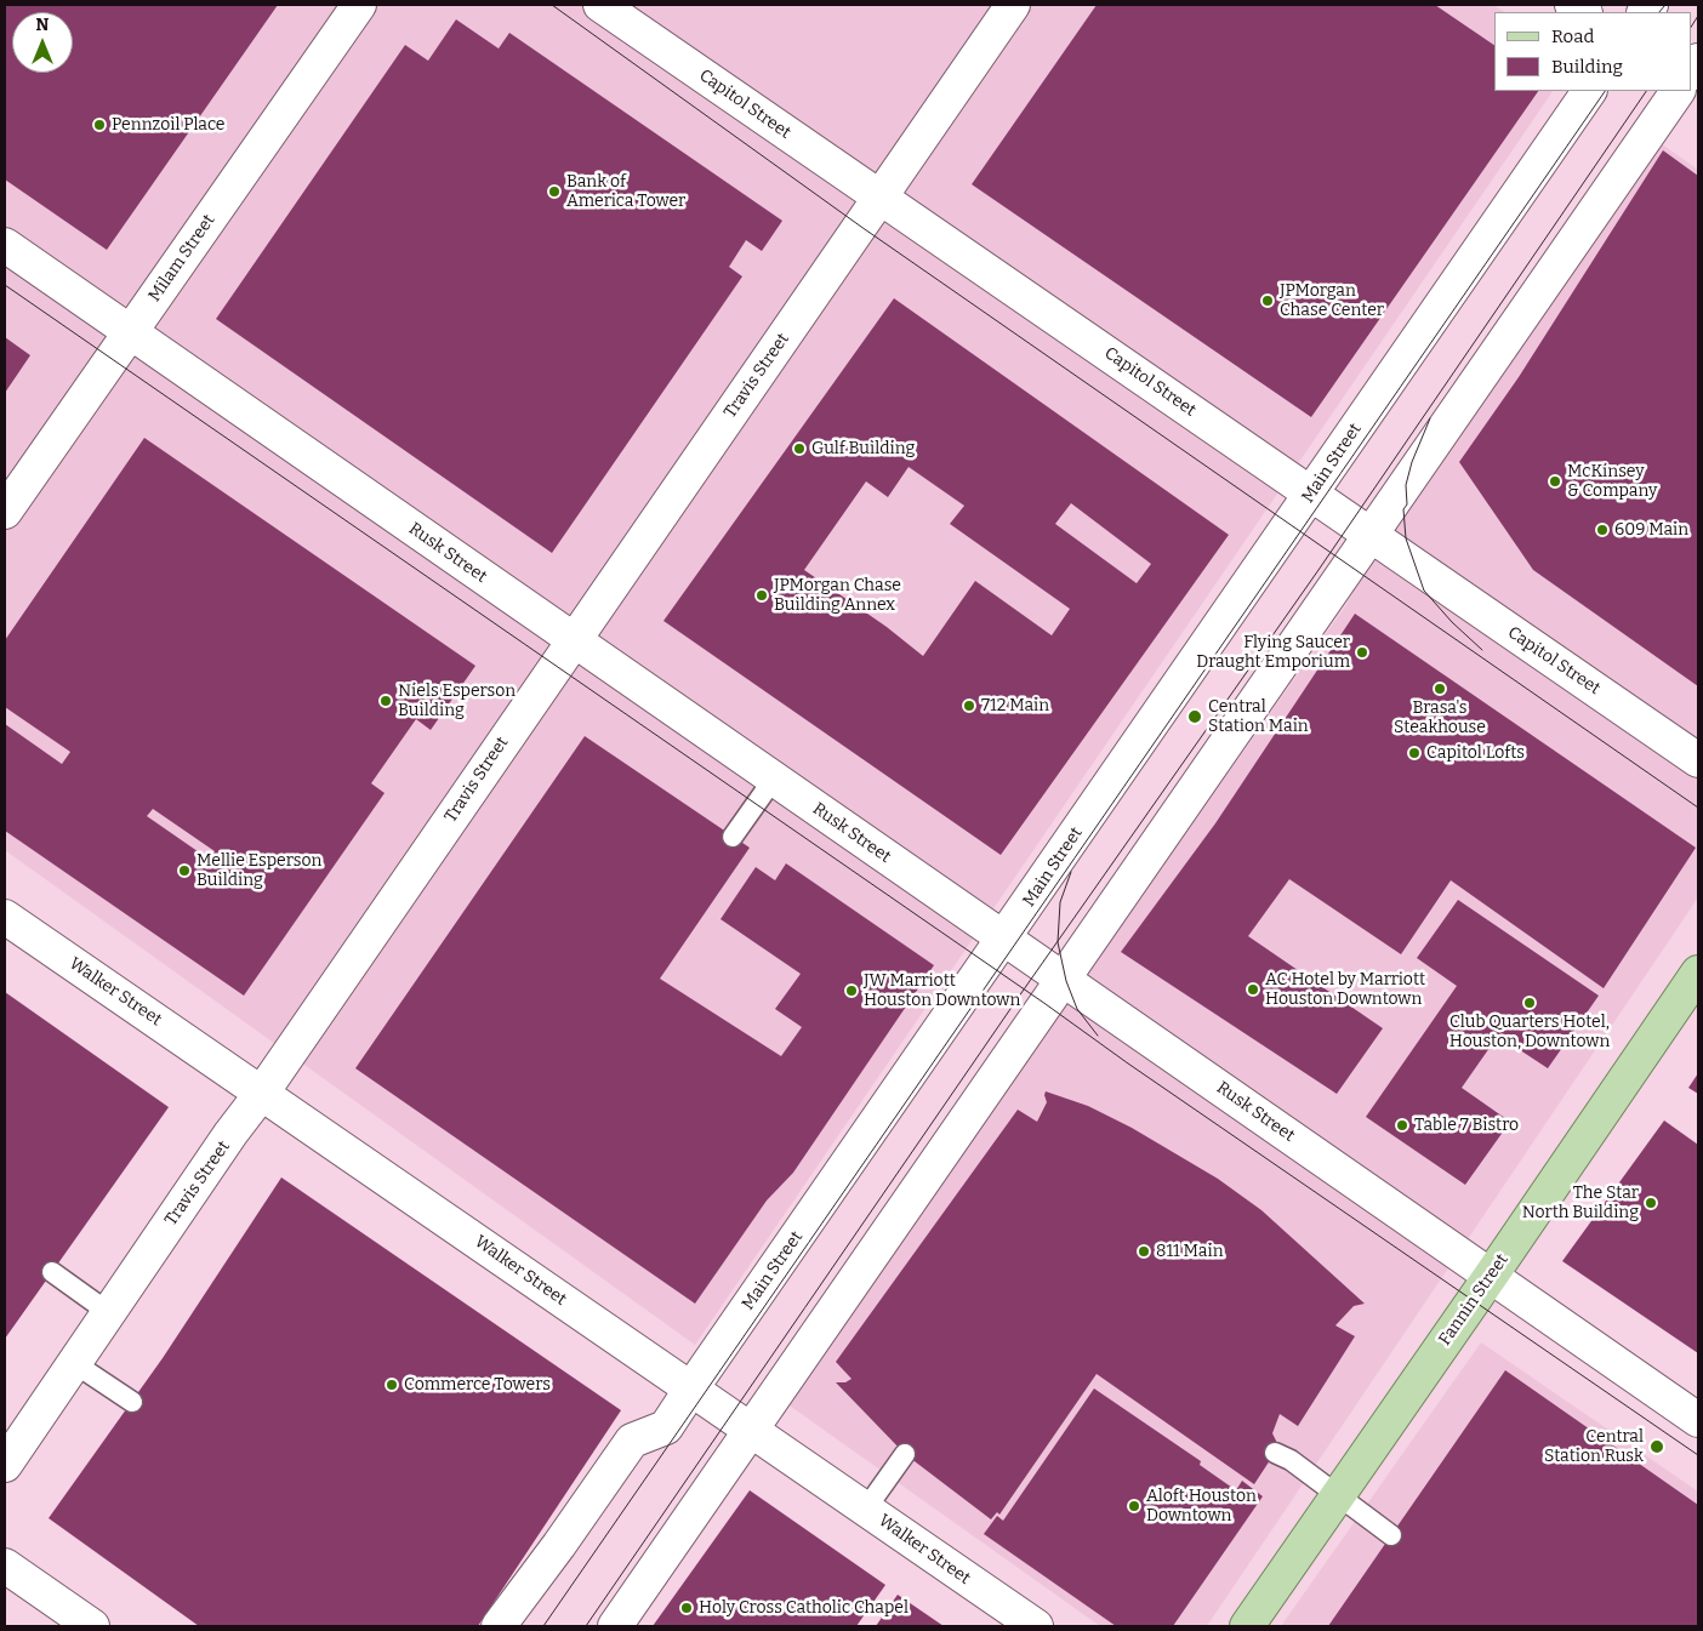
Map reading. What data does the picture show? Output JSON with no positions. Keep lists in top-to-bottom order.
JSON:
{
  "streets": {
    "main road": [
      "Capitol Street",
      "Milam Street",
      "Travis Street",
      "Main Street",
      "Rusk Street",
      "Walker Street",
      "Fannin Street"
    ]
  },
  "crossings": [
    ["Capitol Street", "Travis Street"],
    ["Capitol Street", "Main Street"],
    ["Milam Street", "Rusk Street"],
    ["Travis Street", "Rusk Street"],
    ["Travis Street", "Walker Street"],
    ["Main Street", "Rusk Street"],
    ["Main Street", "Walker Street"],
    ["Rusk Street", "Fannin Street"]
  ],
  "places": [
    "Pennzoil Place",
    "Bank of America Tower",
    "JPMorgan Chase Center",
    "Gulf Building",
    "McKinsey & Company",
    "609 Main",
    "JPMorgan Chase Building Annex",
    "Flying Saucer Draught Emporium",
    "Brasa's Steakhouse",
    "Niels Esperson Building",
    "712 Main",
    "Central Station Main",
    "Capitol Lofts",
    "Mellie Esperson Building",
    "AC Hotel by Marriott Houston Downtown",
    "JW Marriott Houston Downtown",
    "Club Quarters Hotel, Houston, Downtown",
    "Table 7 Bistro",
    "The Star North Building",
    "811 Main",
    "Commerce Towers",
    "Central Station Rusk",
    "Aloft Houston Downtown",
    "Holy Cross Catholic Chapel"
  ],
  "legend": ["Road", "Building"],
  "north": "top"
}
